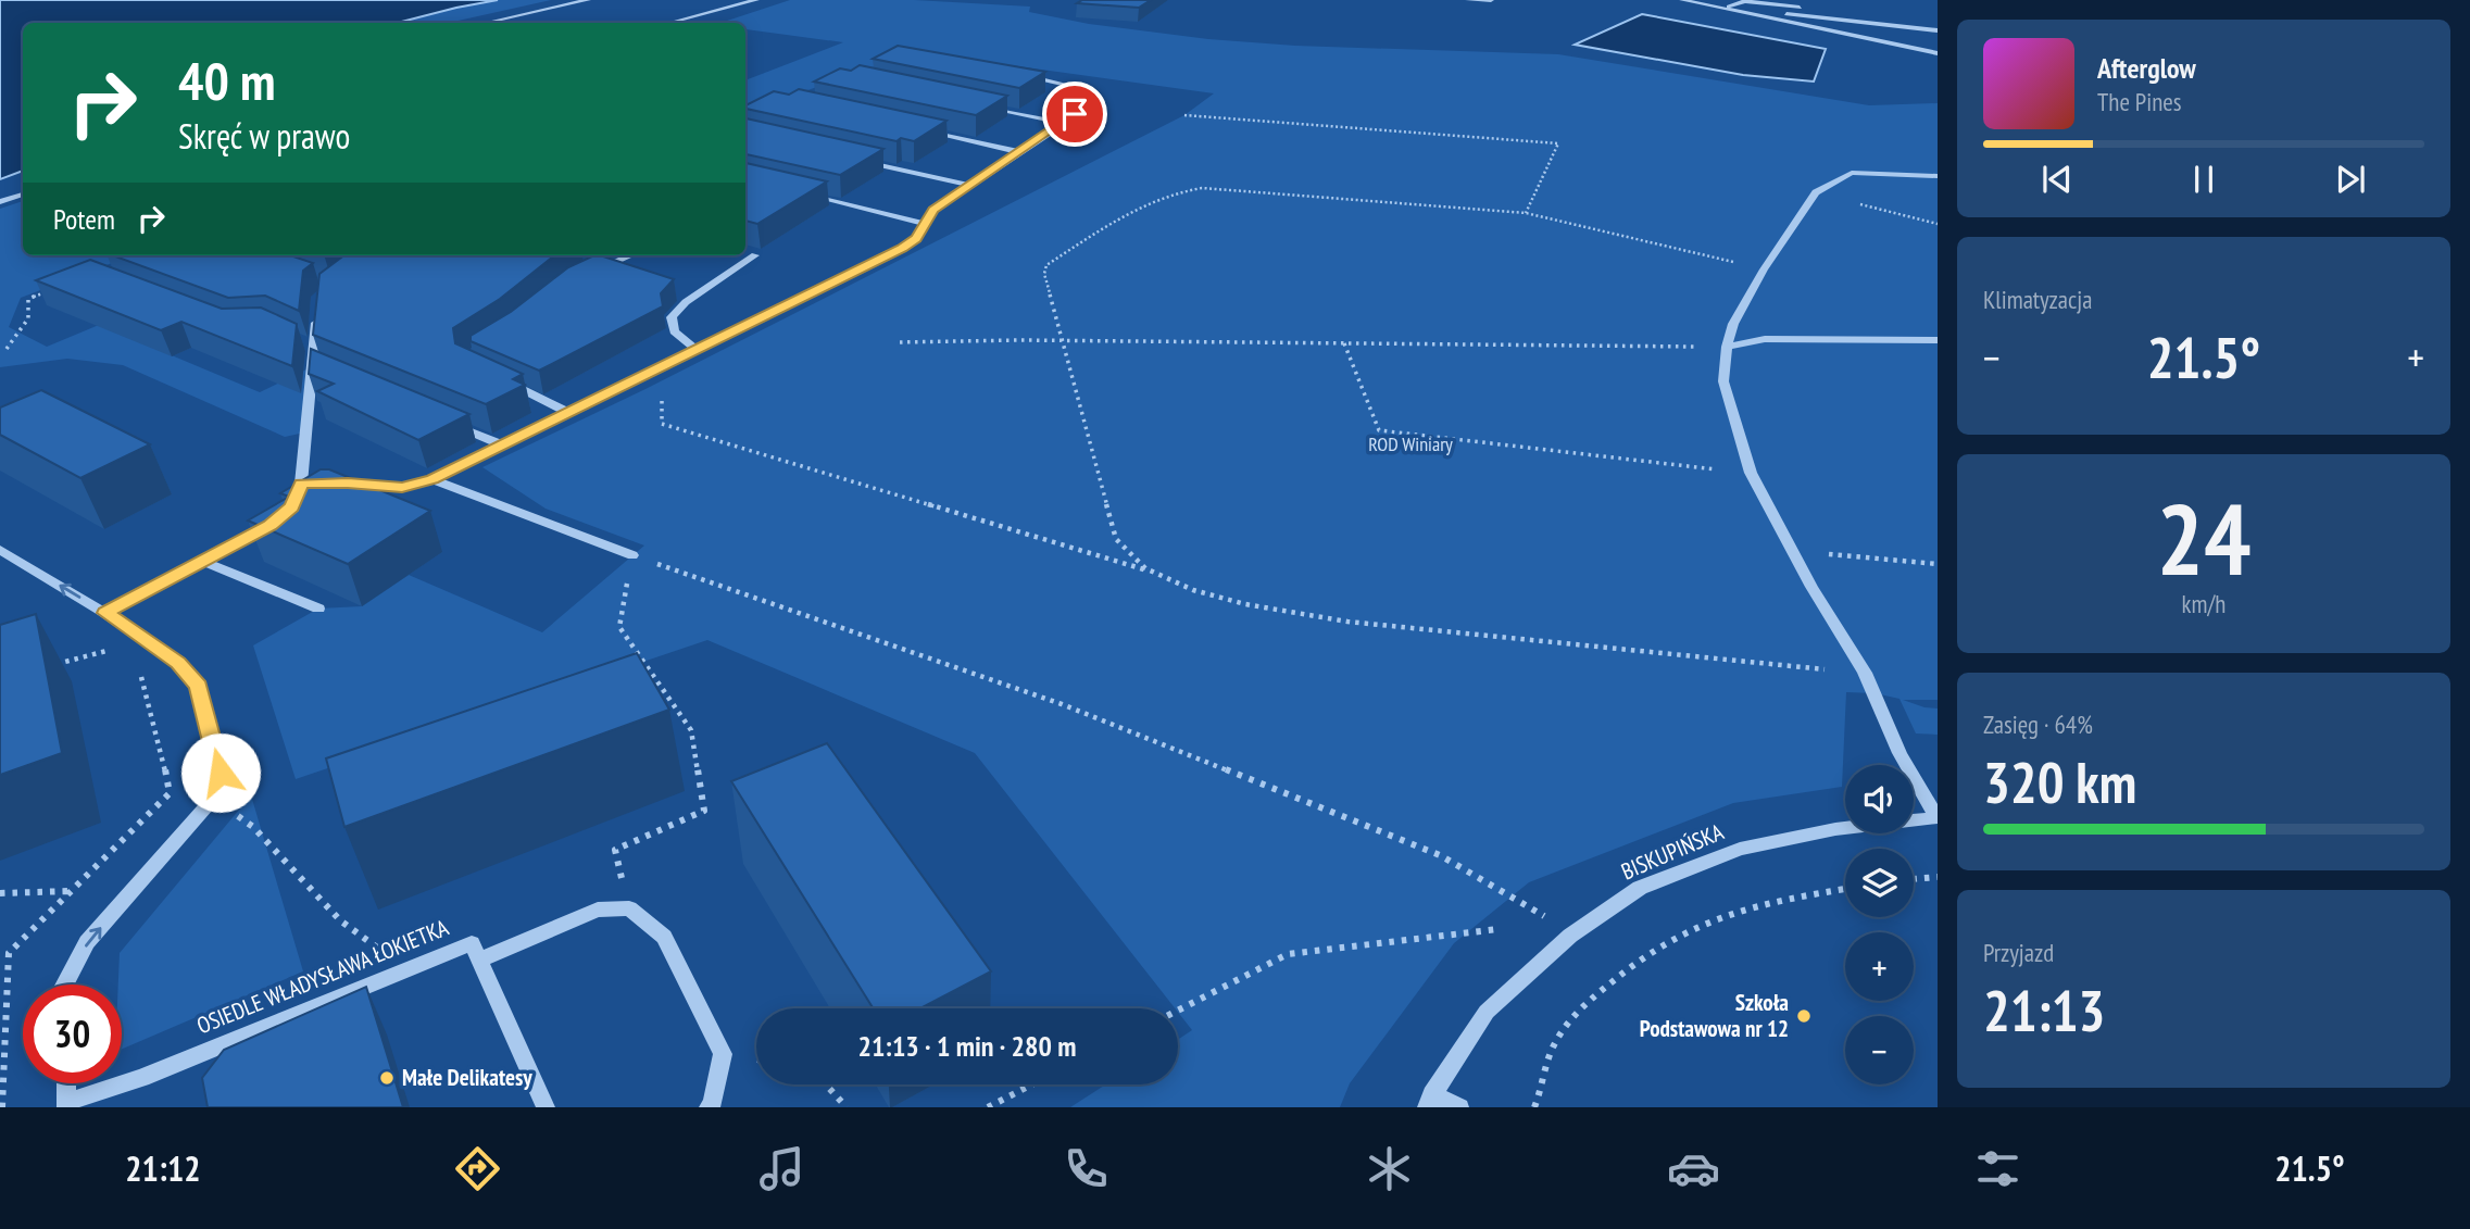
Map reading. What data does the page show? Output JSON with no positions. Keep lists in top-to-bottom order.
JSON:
{
  "streets": {
    "street": ["BISKUPIŃSKA", "OSIEDLE WŁADYSŁAWA ŁOKIETKA"]
  },
  "parks": ["ROD Winiary"],
  "places": ["Szkoła Podstawowa nr 12", "Małe Delikatesy"],
  "page": {
    "turn": ["40 m", "Skręć w prawo"],
    "song": ["Afterglow", "The Pines"],
    "then": "Potem",
    "tile": [
      "Klimatyzacja",
      ["24", "km/h"],
      ["Zasięg · 64%", "320 km"],
      ["Przyjazd", "21:13"]
    ],
    "heat": ["−", "21.5°", "+"],
    "map_buttons": ["+", "−"],
    "limit": "30",
    "trip": "21:13 · 1 min · 280 m",
    "tabs": ["21:12", "21.5°"]
  }
}
